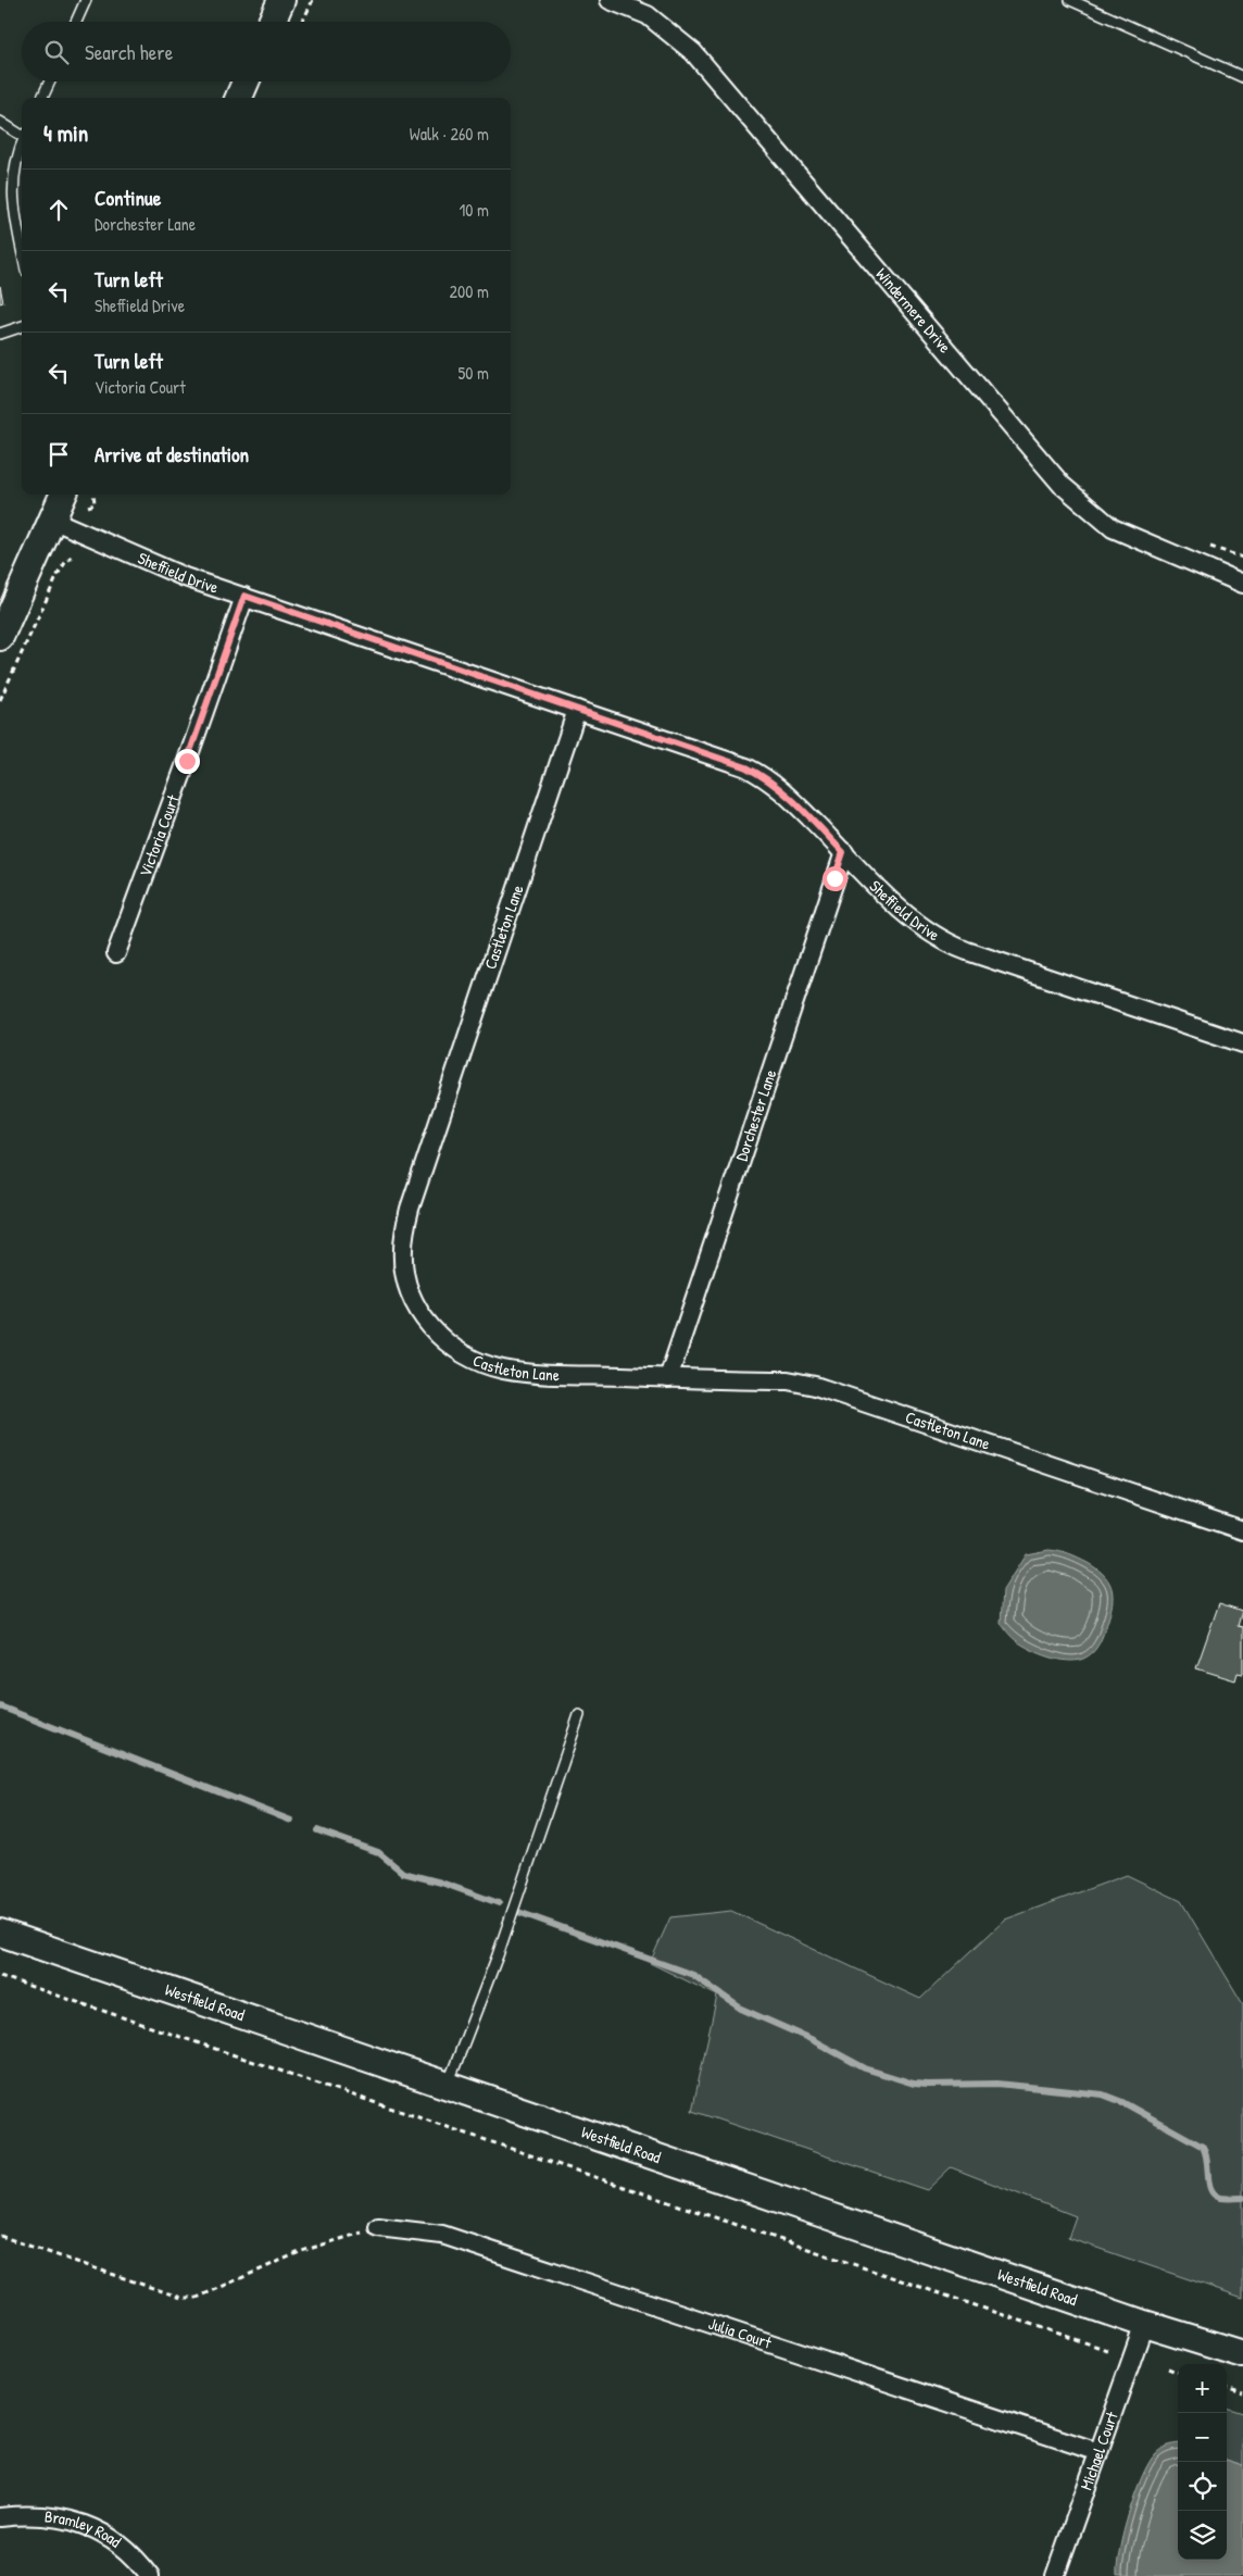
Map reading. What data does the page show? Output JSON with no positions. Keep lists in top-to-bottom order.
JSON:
{
  "streets": {
    "street": [
      "Windermere Drive",
      "Sheffield Drive",
      "Victoria Court",
      "Castleton Lane",
      "Dorchester Lane",
      "Westfield Road",
      "Julia Court",
      "Michael Court",
      "Bramley Road"
    ]
  },
  "crossings": [
    ["Sheffield Drive", "Victoria Court"],
    ["Sheffield Drive", "Castleton Lane"],
    ["Sheffield Drive", "Dorchester Lane"],
    ["Castleton Lane", "Dorchester Lane"],
    ["Westfield Road", "Michael Court"],
    ["Julia Court", "Michael Court"]
  ],
  "page": {
    "search": "Search here",
    "heading": ["4 min", "Walk · 260 m"],
    "list": [
      ["Continue", "Dorchester Lane", "10 m"],
      ["Turn left", "Sheffield Drive", "200 m"],
      ["Turn left", "Victoria Court", "50 m"],
      "Arrive at destination"
    ],
    "map_buttons": ["+", "−"]
  }
}
